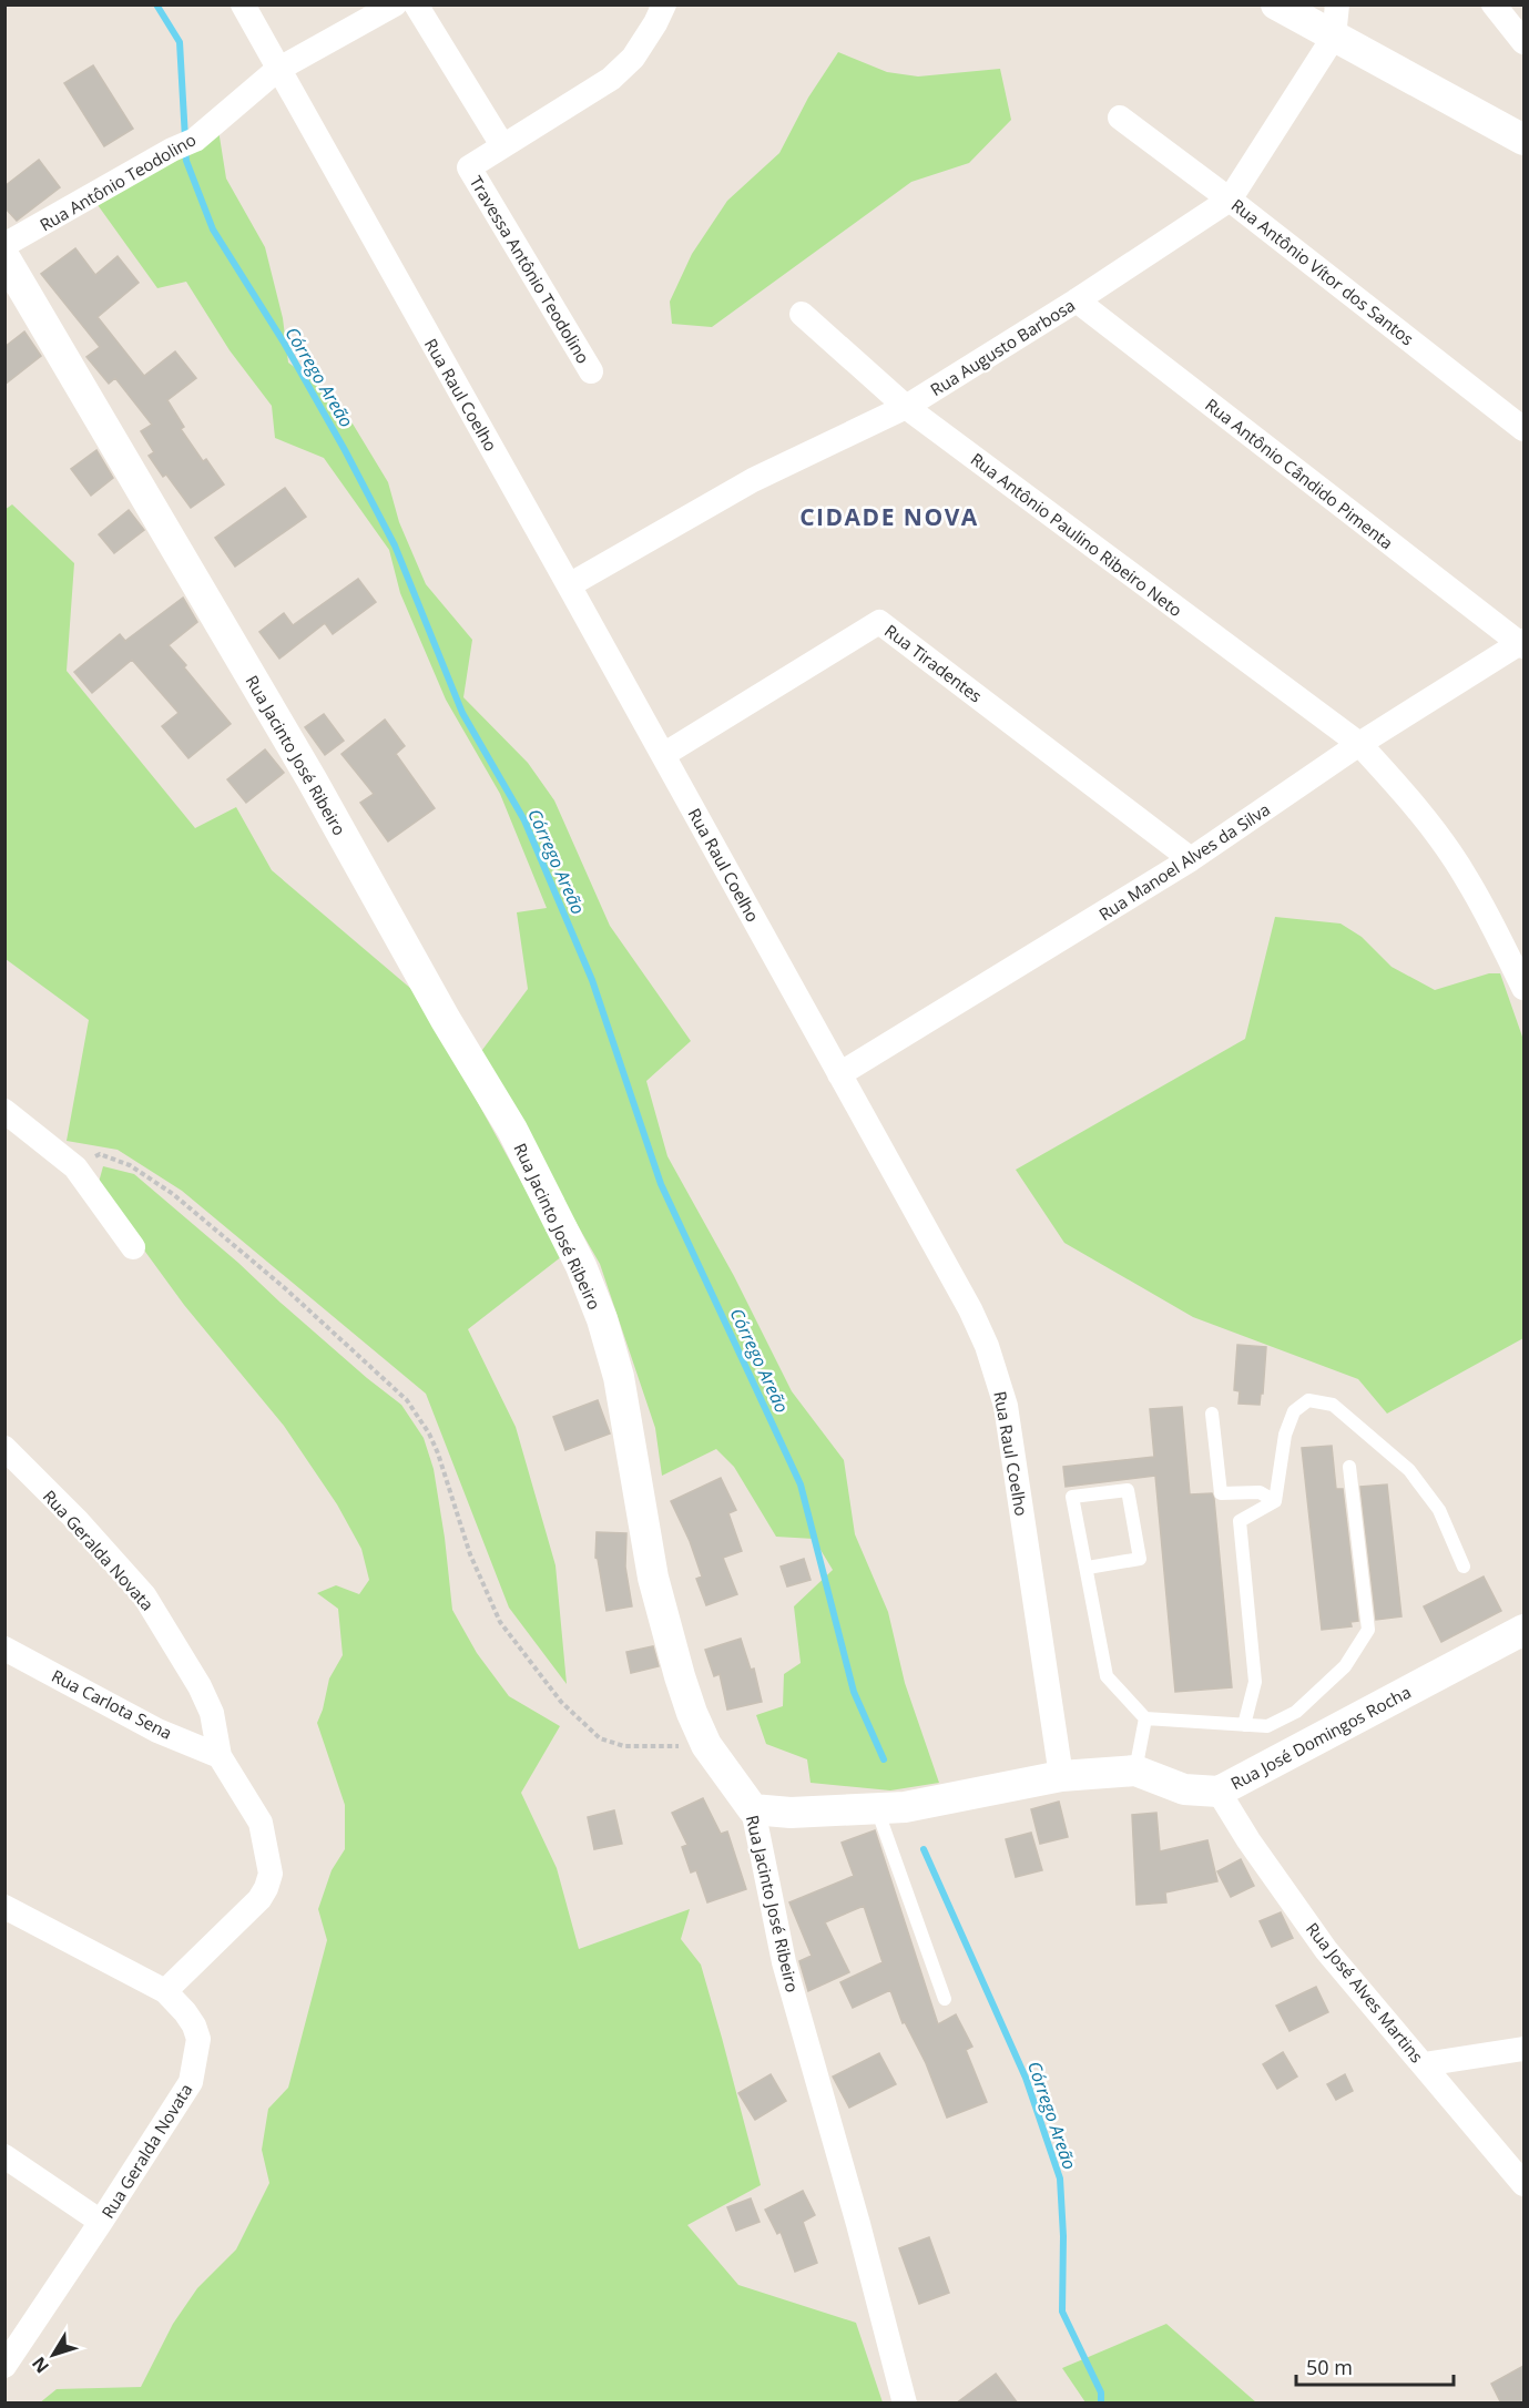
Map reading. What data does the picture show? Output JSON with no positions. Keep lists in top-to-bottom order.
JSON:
{
  "streets": {
    "street": [
      "Rua Antônio Teodolino",
      "Travessa Antônio Teodolino",
      "Rua Antônio Vítor dos Santos",
      "Rua Augusto Barbosa",
      "Rua Raul Coelho",
      "Rua Antônio Cândido Pimenta",
      "Rua Antônio Paulino Ribeiro Neto",
      "Rua Tiradentes",
      "Rua Jacinto José Ribeiro",
      "Rua Manoel Alves da Silva",
      "Rua Geralda Novata",
      "Rua Carlota Sena",
      "Rua José Domingos Rocha",
      "Rua José Alves Martins"
    ]
  },
  "crossings": [
    ["Rua Antônio Teodolino", "Rua Raul Coelho"],
    ["Rua Antônio Vítor dos Santos", "Rua Augusto Barbosa"],
    ["Rua Augusto Barbosa", "Rua Raul Coelho"],
    ["Rua Augusto Barbosa", "Rua Antônio Cândido Pimenta"],
    ["Rua Augusto Barbosa", "Rua Antônio Paulino Ribeiro Neto"],
    ["Rua Raul Coelho", "Rua Tiradentes"],
    ["Rua Raul Coelho", "Rua Manoel Alves da Silva"],
    ["Rua Raul Coelho", "Rua José Domingos Rocha"],
    ["Rua Antônio Cândido Pimenta", "Rua Manoel Alves da Silva"],
    ["Rua Antônio Paulino Ribeiro Neto", "Rua Manoel Alves da Silva"],
    ["Rua Tiradentes", "Rua Manoel Alves da Silva"],
    ["Rua Jacinto José Ribeiro", "Rua José Domingos Rocha"],
    ["Rua Geralda Novata", "Rua Carlota Sena"],
    ["Rua José Domingos Rocha", "Rua José Alves Martins"]
  ],
  "districts": ["CIDADE NOVA"],
  "water": ["Córrego Areão"],
  "scale_bar": "50 m",
  "north": "bottom left"
}
